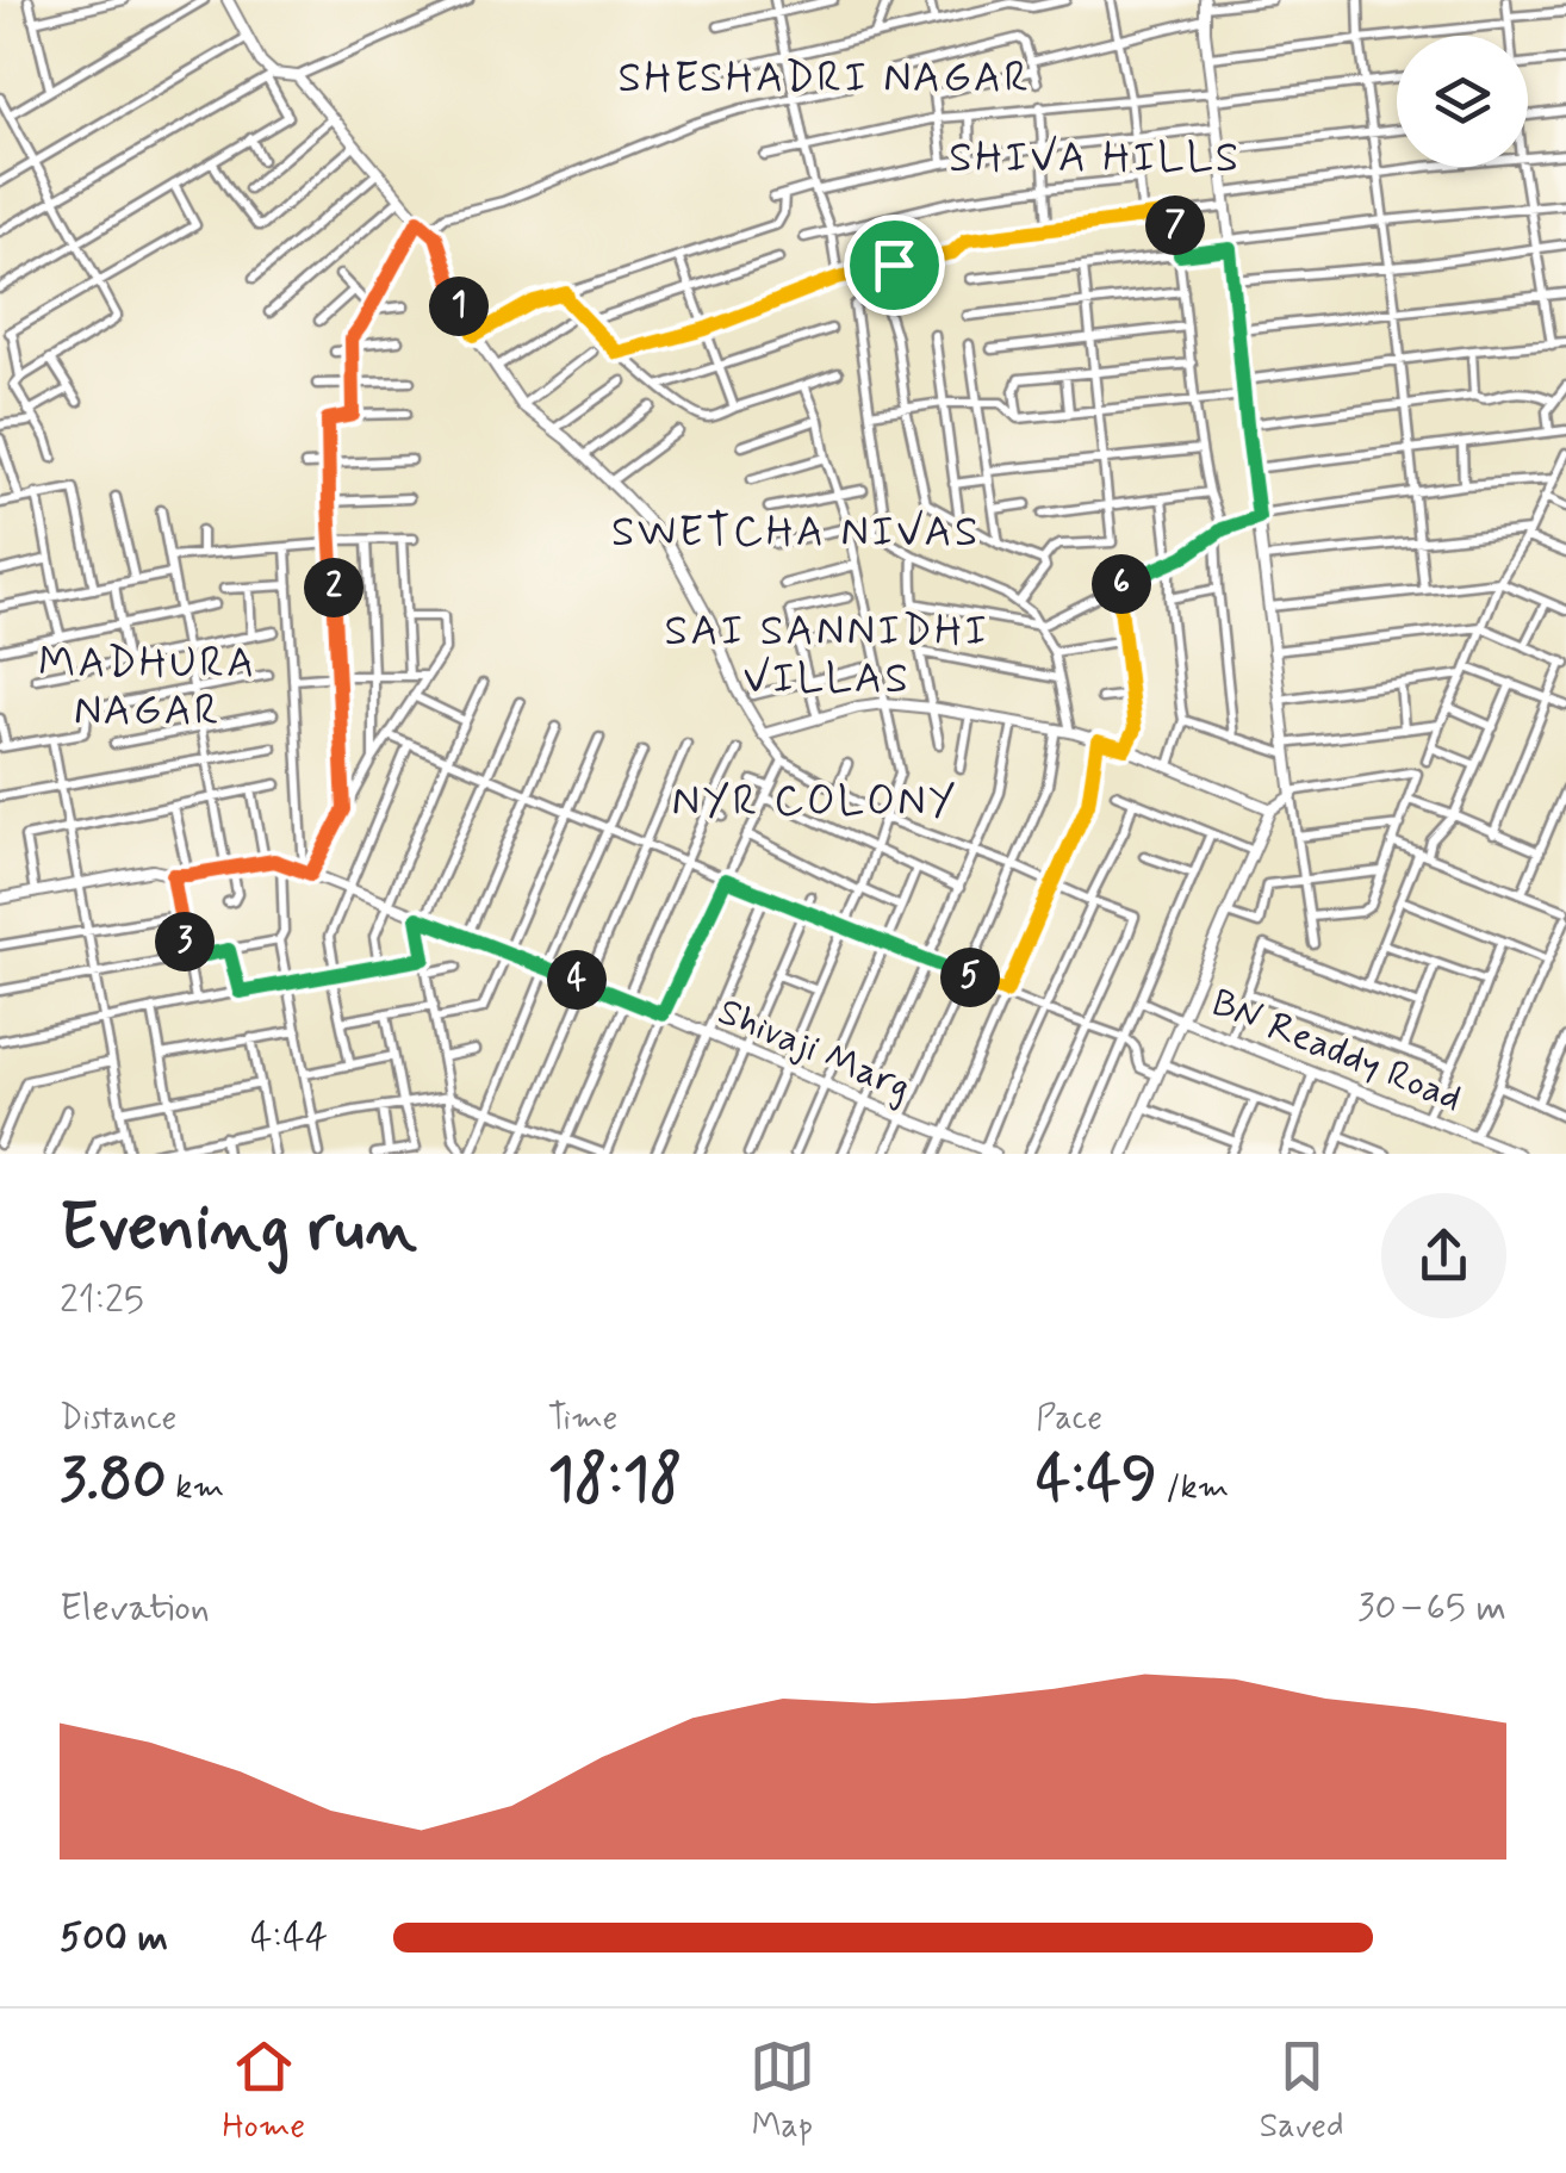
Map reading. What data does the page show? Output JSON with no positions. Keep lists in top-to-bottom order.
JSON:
{
  "streets": {
    "street": ["Shivaji Marg", "BN Readdy Road"]
  },
  "districts": [
    "SHESHADRI NAGAR",
    "SHIVA HILLS",
    "SWETCHA NIVAS",
    "SAI SANNIDHI VILLAS",
    "MADHURA NAGAR",
    "NYR COLONY"
  ],
  "page": {
    "pins": [
      "7",
      "1",
      "6",
      "2",
      "3",
      "5",
      "4"
    ],
    "heading": ["Evening run", "21:25"],
    "stats": [
      ["Distance", "3.80 km"],
      ["Time", "18:18"],
      ["Pace", "4:49 /km"]
    ],
    "chart": ["Elevation", "30–65 m"],
    "list": [
      {
        "name": "500 m",
        "note": "4:44"
      }
    ],
    "tabs": ["Home", "Map", "Saved"]
  }
}
